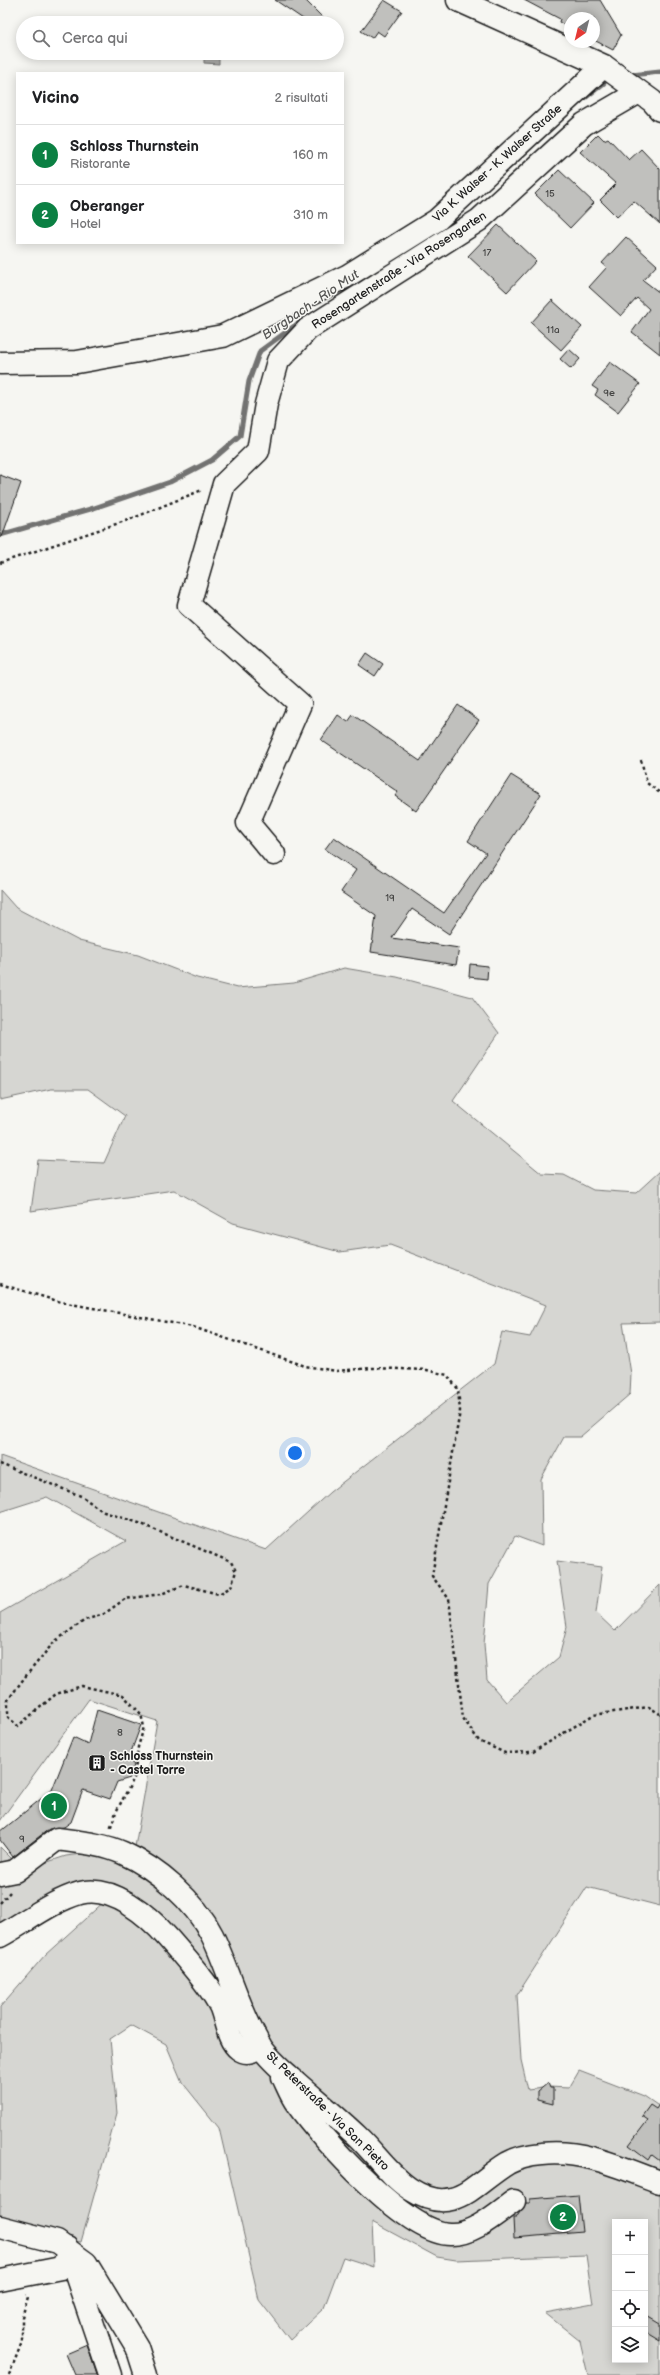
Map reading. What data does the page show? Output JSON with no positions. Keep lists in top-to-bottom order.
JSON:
{
  "streets": {
    "street": ["Via K. Walser - K. Walser Straße", "Rosengartenstraße - Via Rosengarten", "St. Peterstraße - Via San Pietro"]
  },
  "water": ["Burgbach - Rio Mut"],
  "places": {
    "building": ["Schloss Thurnstein - Castel Torre"]
  },
  "house_numbers": [
    "15",
    "17",
    "11a",
    "9e",
    "19",
    "8",
    "9"
  ],
  "north": "bottom left",
  "page": {
    "search": "Cerca qui",
    "heading": ["Vicino", "2 risultati"],
    "list": [
      {
        "mark": "1",
        "name": "Schloss Thurnstein",
        "note": "Ristorante",
        "value": "160 m"
      },
      {
        "mark": "2",
        "name": "Oberanger",
        "note": "Hotel",
        "value": "310 m"
      }
    ],
    "pins": ["1", "2"],
    "map_buttons": ["+", "−"]
  }
}
